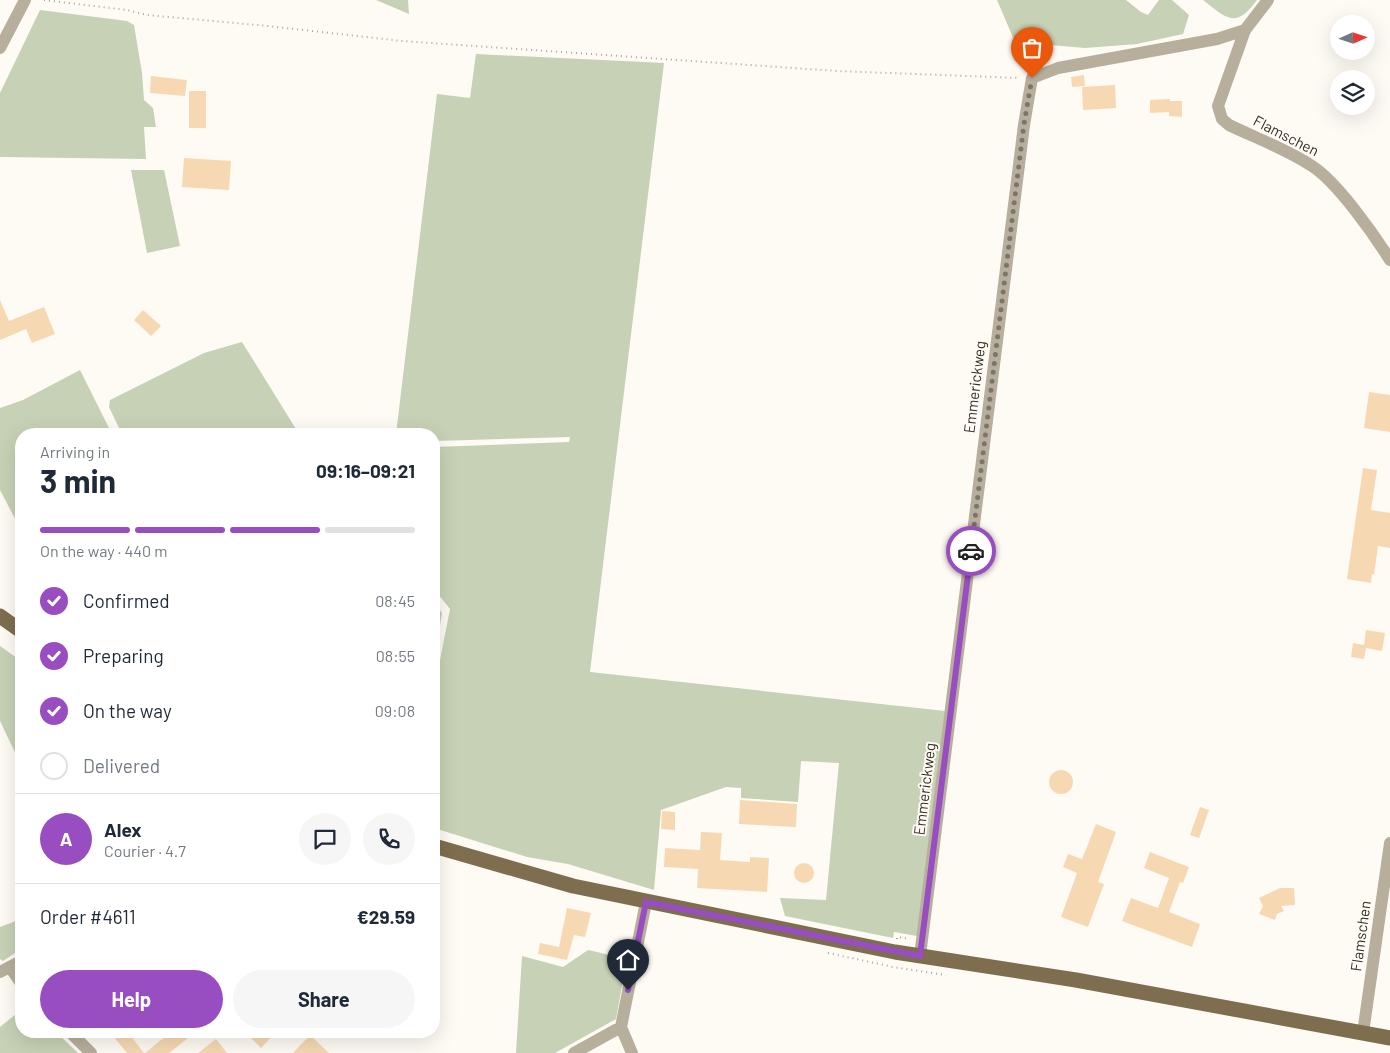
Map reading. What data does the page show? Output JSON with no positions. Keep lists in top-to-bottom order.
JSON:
{
  "streets": {
    "street": ["Flamschen", "Emmerickweg"]
  },
  "north": "right",
  "page": {
    "heading": ["3 min", "Arriving in", "09:16–09:21"],
    "panel": [
      "Alex",
      "Courier · 4.7",
      "Order #4611",
      "€29.59"
    ],
    "bar": "On the way · 440 m",
    "list": [
      ["Confirmed", "08:45"],
      ["Preparing", "08:55"],
      ["On the way", "09:08"],
      "Delivered"
    ],
    "round": "A",
    "buttons": ["Help", "Share"]
  }
}
